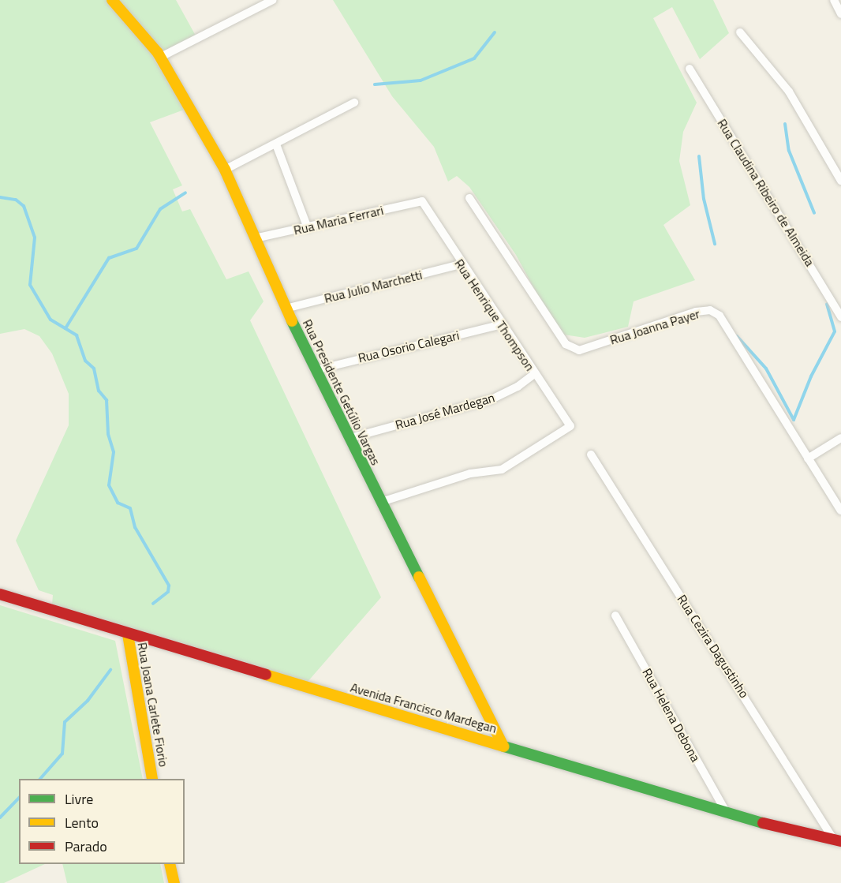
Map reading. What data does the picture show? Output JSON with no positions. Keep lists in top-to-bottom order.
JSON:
{
  "streets": {
    "street": [
      "Rua Claudina Ribeiro de Almeida",
      "Rua Maria Ferrari",
      "Rua Julio Marchetti",
      "Rua Henrique Thompson",
      "Rua Joanna Payer",
      "Rua Osorio Calegari",
      "Rua Presidente Getúlio Vargas",
      "Rua José Mardegan",
      "Rua Cezira Dagustinho",
      "Rua Joana Carlete Fiorio",
      "Avenida Francisco Mardegan",
      "Rua Helena Debona"
    ]
  },
  "crossings": [
    ["Rua Maria Ferrari", "Rua Henrique Thompson"],
    ["Rua Maria Ferrari", "Rua Presidente Getúlio Vargas"],
    ["Rua Julio Marchetti", "Rua Henrique Thompson"],
    ["Rua Julio Marchetti", "Rua Presidente Getúlio Vargas"],
    ["Rua Henrique Thompson", "Rua Osorio Calegari"],
    ["Rua Henrique Thompson", "Rua Presidente Getúlio Vargas"],
    ["Rua Henrique Thompson", "Rua José Mardegan"],
    ["Rua Osorio Calegari", "Rua Presidente Getúlio Vargas"],
    ["Rua Presidente Getúlio Vargas", "Rua José Mardegan"],
    ["Rua Presidente Getúlio Vargas", "Avenida Francisco Mardegan"],
    ["Rua Cezira Dagustinho", "Avenida Francisco Mardegan"],
    ["Rua Joana Carlete Fiorio", "Avenida Francisco Mardegan"],
    ["Avenida Francisco Mardegan", "Rua Helena Debona"]
  ],
  "legend": ["Livre", "Lento", "Parado"]
}
